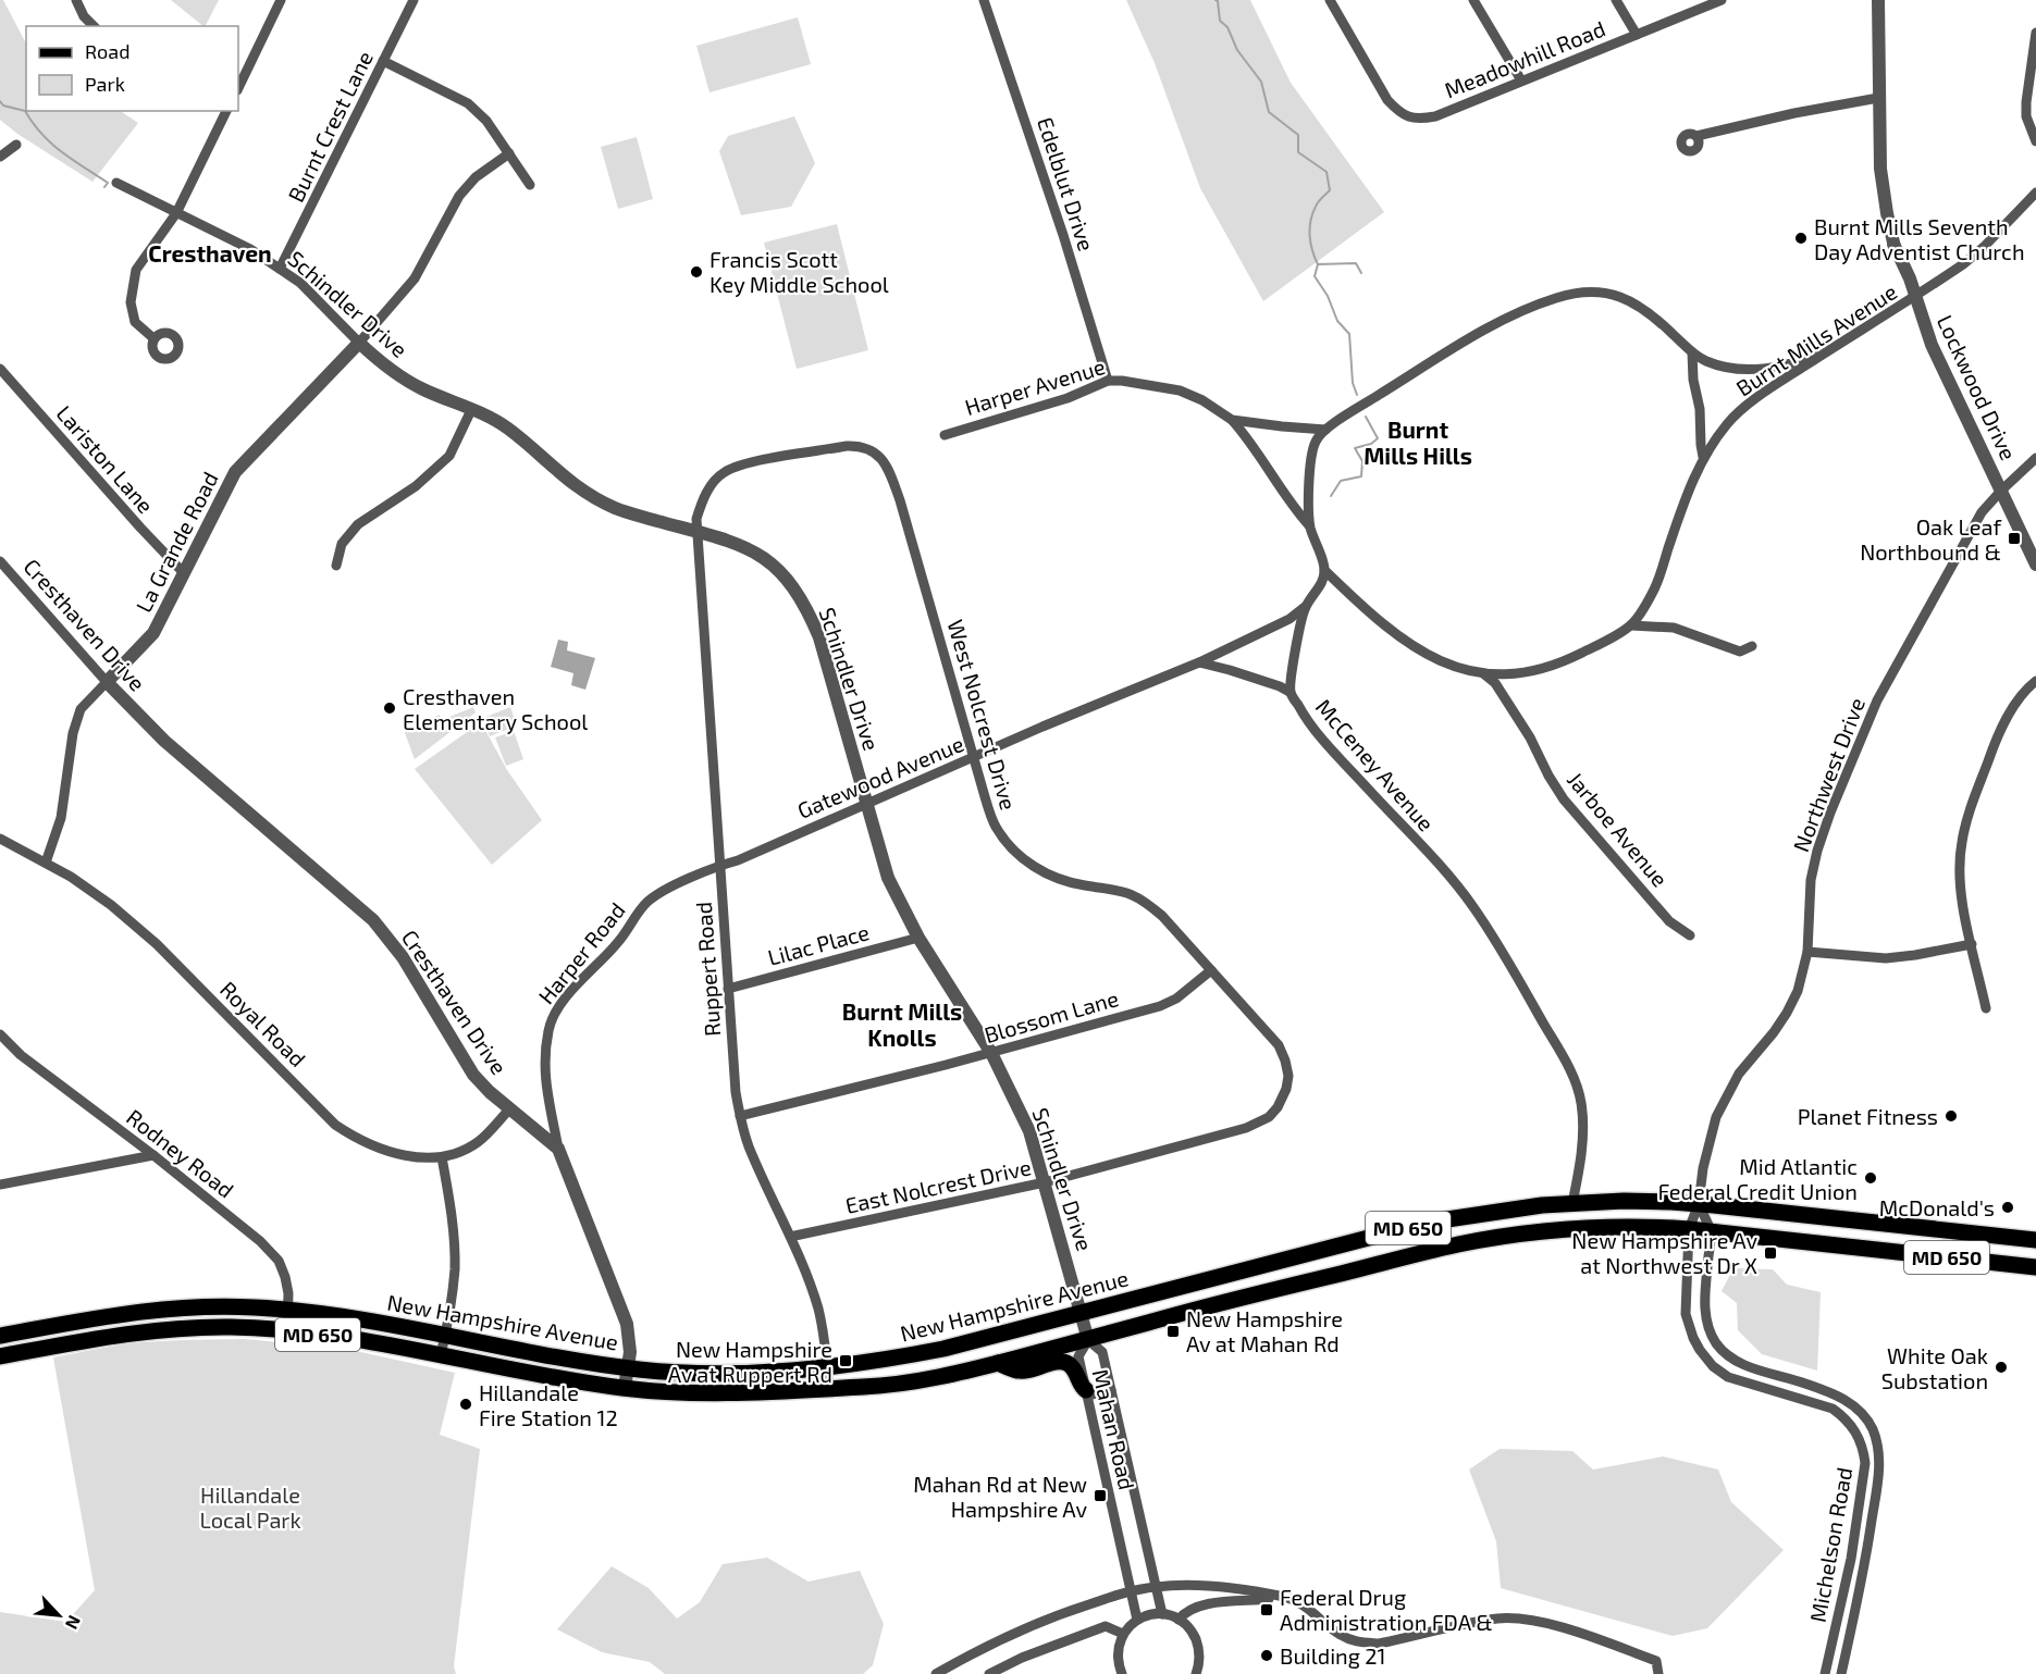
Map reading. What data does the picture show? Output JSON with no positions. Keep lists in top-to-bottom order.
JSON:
{
  "streets": {
    "main road": ["MD 650", "New Hampshire Avenue"],
    "street": [
      "Meadowhill Road",
      "Burnt Crest Lane",
      "Edelblut Drive",
      "Schindler Drive",
      "Burnt Mills Avenue",
      "Harper Avenue",
      "Lockwood Drive",
      "Lariston Lane",
      "La Grande Road",
      "Cresthaven Drive",
      "West Nolcrest Drive",
      "McCeney Avenue",
      "Northwest Drive",
      "Gatewood Avenue",
      "Jarboe Avenue",
      "Lilac Place",
      "Harper Road",
      "Ruppert Road",
      "Blossom Lane",
      "Royal Road",
      "Rodney Road",
      "East Nolcrest Drive",
      "Mahan Road",
      "Michelson Road"
    ]
  },
  "crossings": [
    ["Burnt Crest Lane", "Schindler Drive"],
    ["Edelblut Drive", "Harper Avenue"],
    ["Schindler Drive", "La Grande Road"],
    ["Schindler Drive", "West Nolcrest Drive"],
    ["Schindler Drive", "Gatewood Avenue"],
    ["Schindler Drive", "Lilac Place"],
    ["Schindler Drive", "Ruppert Road"],
    ["Schindler Drive", "Blossom Lane"],
    ["Schindler Drive", "East Nolcrest Drive"],
    ["Schindler Drive", "New Hampshire Avenue"],
    ["Schindler Drive", "Mahan Road"],
    ["Burnt Mills Avenue", "Lockwood Drive"],
    ["Burnt Mills Avenue", "McCeney Avenue"],
    ["Burnt Mills Avenue", "Jarboe Avenue"],
    ["Lockwood Drive", "Northwest Drive"],
    ["Lariston Lane", "La Grande Road"],
    ["La Grande Road", "Cresthaven Drive"],
    ["La Grande Road", "Royal Road"],
    ["Cresthaven Drive", "Harper Road"],
    ["Cresthaven Drive", "Royal Road"],
    ["Cresthaven Drive", "New Hampshire Avenue"],
    ["West Nolcrest Drive", "Gatewood Avenue"],
    ["West Nolcrest Drive", "Ruppert Road"],
    ["West Nolcrest Drive", "Blossom Lane"],
    ["West Nolcrest Drive", "East Nolcrest Drive"],
    ["McCeney Avenue", "Gatewood Avenue"],
    ["McCeney Avenue", "New Hampshire Avenue"],
    ["Northwest Drive", "New Hampshire Avenue"],
    ["Northwest Drive", "Michelson Road"],
    ["Gatewood Avenue", "Harper Road"],
    ["Gatewood Avenue", "Ruppert Road"],
    ["Lilac Place", "Ruppert Road"],
    ["Harper Road", "Ruppert Road"],
    ["Ruppert Road", "Blossom Lane"],
    ["Ruppert Road", "East Nolcrest Drive"],
    ["Ruppert Road", "New Hampshire Avenue"],
    ["Rodney Road", "New Hampshire Avenue"],
    ["New Hampshire Avenue", "Mahan Road"],
    ["New Hampshire Avenue", "Michelson Road"]
  ],
  "districts": ["Cresthaven", "Burnt Mills Hills", "Burnt Mills Knolls"],
  "parks": ["Hillandale Local Park"],
  "places": {
    "other": [
      "Burnt Mills Seventh Day Adventist Church",
      "Francis Scott Key Middle School",
      "Cresthaven Elementary School",
      "Planet Fitness",
      "Mid Atlantic Federal Credit Union",
      "McDonald's",
      "White Oak Substation",
      "Hillandale Fire Station 12",
      "Building 21"
    ],
    "transit": [
      "Oak Leaf Northbound &",
      "New Hampshire Av at Northwest Dr X",
      "New Hampshire Av at Mahan Rd",
      "New Hampshire Av at Ruppert Rd",
      "Mahan Rd at New Hampshire Av",
      "Federal Drug Administration FDA &"
    ]
  },
  "legend": ["Road", "Park"],
  "north": "bottom right"
}
